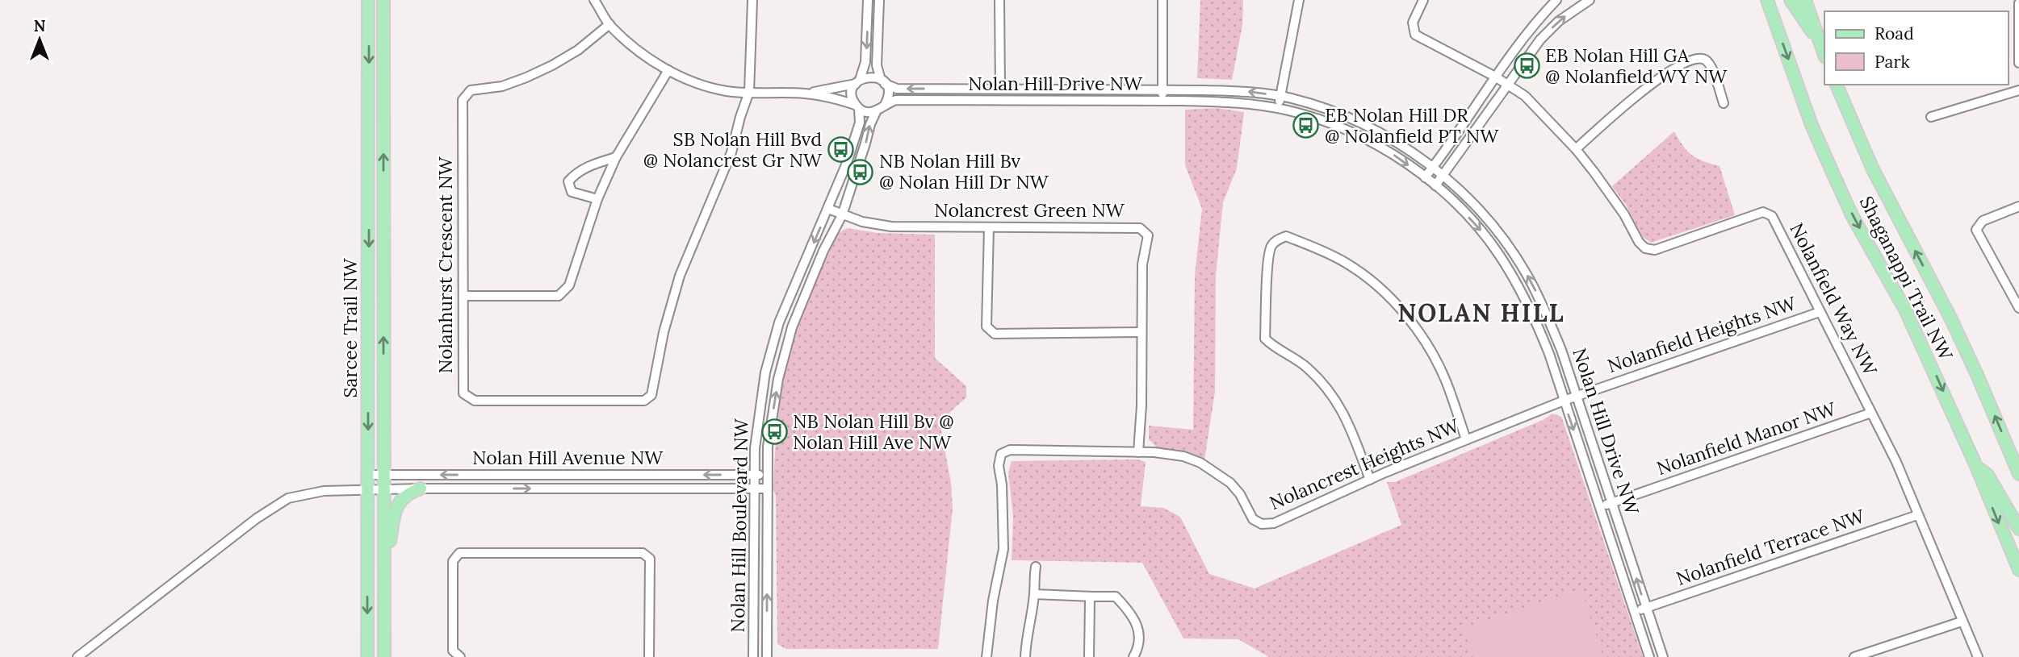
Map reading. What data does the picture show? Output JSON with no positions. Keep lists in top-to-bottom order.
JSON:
{
  "streets": {
    "main road": ["Shaganappi Trail NW", "Sarcee Trail NW"],
    "street": [
      "Nolan Hill Drive NW",
      "Nolancrest Green NW",
      "Nolanhurst Crescent NW",
      "Nolanfield Way NW",
      "Nolanfield Heights NW",
      "Nolanfield Manor NW",
      "Nolan Hill Avenue NW",
      "Nolancrest Heights NW",
      "Nolan Hill Boulevard NW",
      "Nolanfield Terrace NW"
    ]
  },
  "crossings": [
    ["Nolan Hill Drive NW", "Nolanfield Heights NW"],
    ["Nolan Hill Drive NW", "Nolanfield Manor NW"],
    ["Nolan Hill Drive NW", "Nolancrest Heights NW"],
    ["Nolan Hill Drive NW", "Nolan Hill Boulevard NW"],
    ["Nolan Hill Drive NW", "Nolanfield Terrace NW"],
    ["Nolancrest Green NW", "Nolancrest Heights NW"],
    ["Nolancrest Green NW", "Nolan Hill Boulevard NW"],
    ["Nolanfield Way NW", "Nolanfield Heights NW"],
    ["Nolanfield Way NW", "Nolanfield Manor NW"],
    ["Nolanfield Way NW", "Nolanfield Terrace NW"],
    ["Sarcee Trail NW", "Nolan Hill Avenue NW"],
    ["Nolanfield Heights NW", "Nolancrest Heights NW"],
    ["Nolan Hill Avenue NW", "Nolan Hill Boulevard NW"]
  ],
  "districts": ["NOLAN HILL"],
  "places": {
    "bus stop": [
      "EB Nolan Hill GA @ Nolanfield WY NW",
      "EB Nolan Hill DR @ Nolanfield PT NW",
      "SB Nolan Hill Bvd @ Nolancrest Gr NW",
      "NB Nolan Hill Bv @ Nolan Hill Dr NW",
      "NB Nolan Hill Bv @ Nolan Hill Ave NW"
    ]
  },
  "legend": ["Road", "Park"],
  "north": "top"
}
